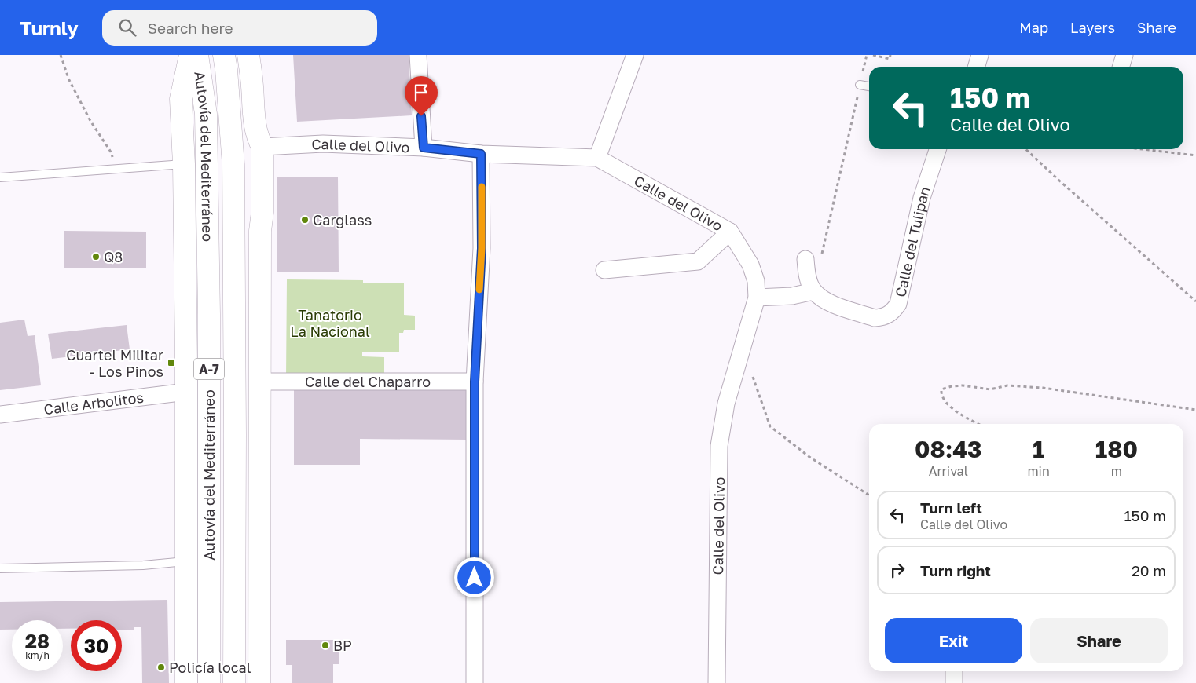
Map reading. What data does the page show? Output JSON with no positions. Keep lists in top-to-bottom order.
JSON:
{
  "streets": {
    "main road": ["Autovía del Mediterráneo", "A-7"],
    "street": [
      "Calle del Olivo",
      "Calle del Tulipan",
      "Calle del Chaparro",
      "Calle Arbolitos"
    ]
  },
  "parks": ["Tanatorio La Nacional"],
  "places": {
    "other": [
      "Carglass",
      "Q8",
      "BP",
      "Policía local"
    ],
    "transit": ["Cuartel Militar - Los Pinos"]
  },
  "page": {
    "header": "Turnly",
    "search": "Search here",
    "nav": ["Map", "Layers", "Share"],
    "turn": ["150 m", "Calle del Olivo"],
    "eta": [
      "08:43",
      "Arrival",
      "1",
      "min",
      "180",
      "m"
    ],
    "list": [
      {
        "name": "Turn left",
        "note": "Calle del Olivo",
        "value": "150 m"
      },
      {
        "name": "Turn right",
        "value": "20 m"
      }
    ],
    "buttons": ["Exit", "Share"],
    "speed": "28 km/h",
    "limit": "30"
  }
}
